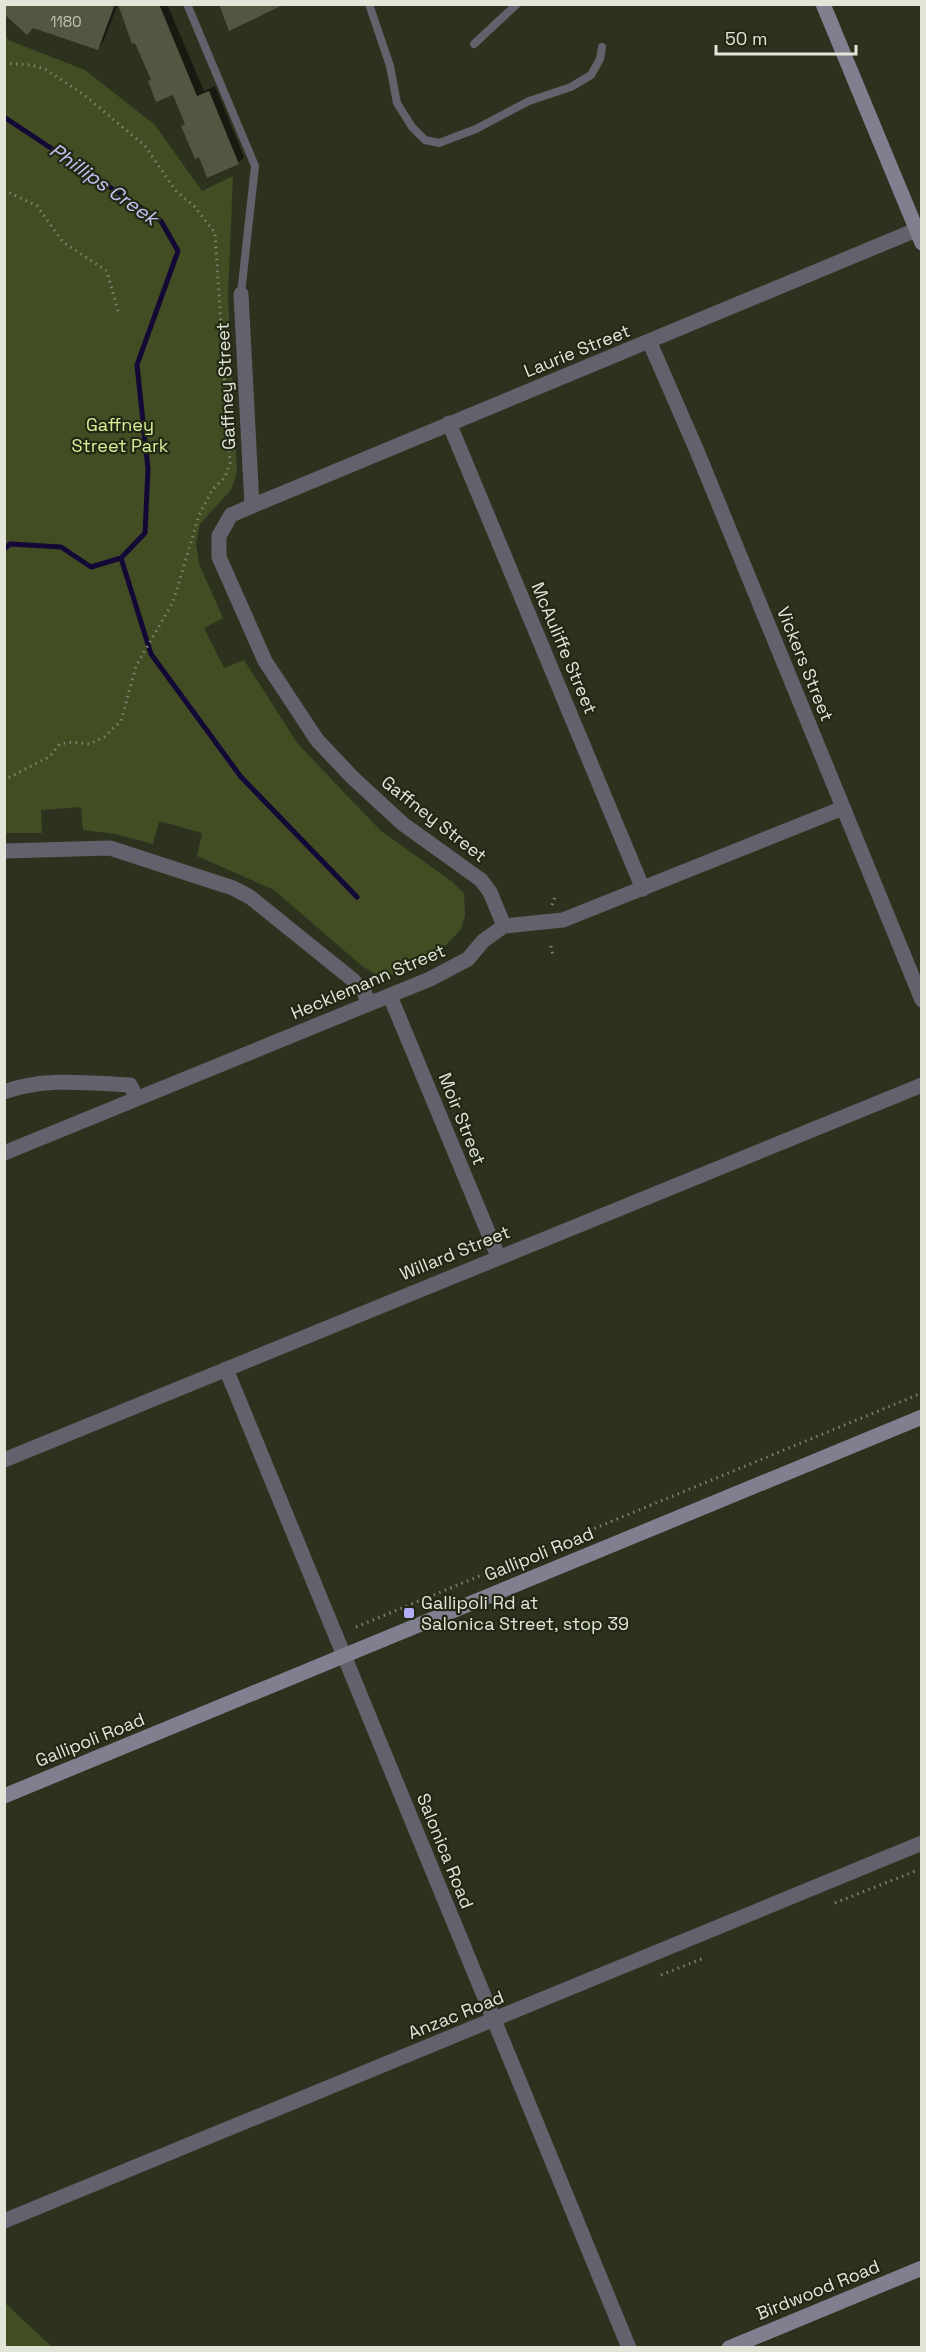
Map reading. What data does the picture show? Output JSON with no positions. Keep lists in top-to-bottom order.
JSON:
{
  "streets": {
    "street": [
      "Laurie Street",
      "Gaffney Street",
      "McAuliffe Street",
      "Vickers Street",
      "Hecklemann Street",
      "Moir Street",
      "Willard Street",
      "Gallipoli Road",
      "Salonica Road",
      "Anzac Road",
      "Birdwood Road"
    ]
  },
  "crossings": [
    ["Laurie Street", "Gaffney Street"],
    ["Laurie Street", "McAuliffe Street"],
    ["Laurie Street", "Vickers Street"],
    ["Gaffney Street", "Hecklemann Street"],
    ["Hecklemann Street", "Moir Street"],
    ["Moir Street", "Willard Street"],
    ["Willard Street", "Salonica Road"],
    ["Gallipoli Road", "Salonica Road"],
    ["Salonica Road", "Anzac Road"]
  ],
  "water": ["Phillips Creek"],
  "parks": ["Gaffney Street Park"],
  "places": {
    "transit": ["Gallipoli Rd at Salonica Street, stop 39"]
  },
  "house_numbers": ["1180"],
  "scale_bar": "50 m"
}
